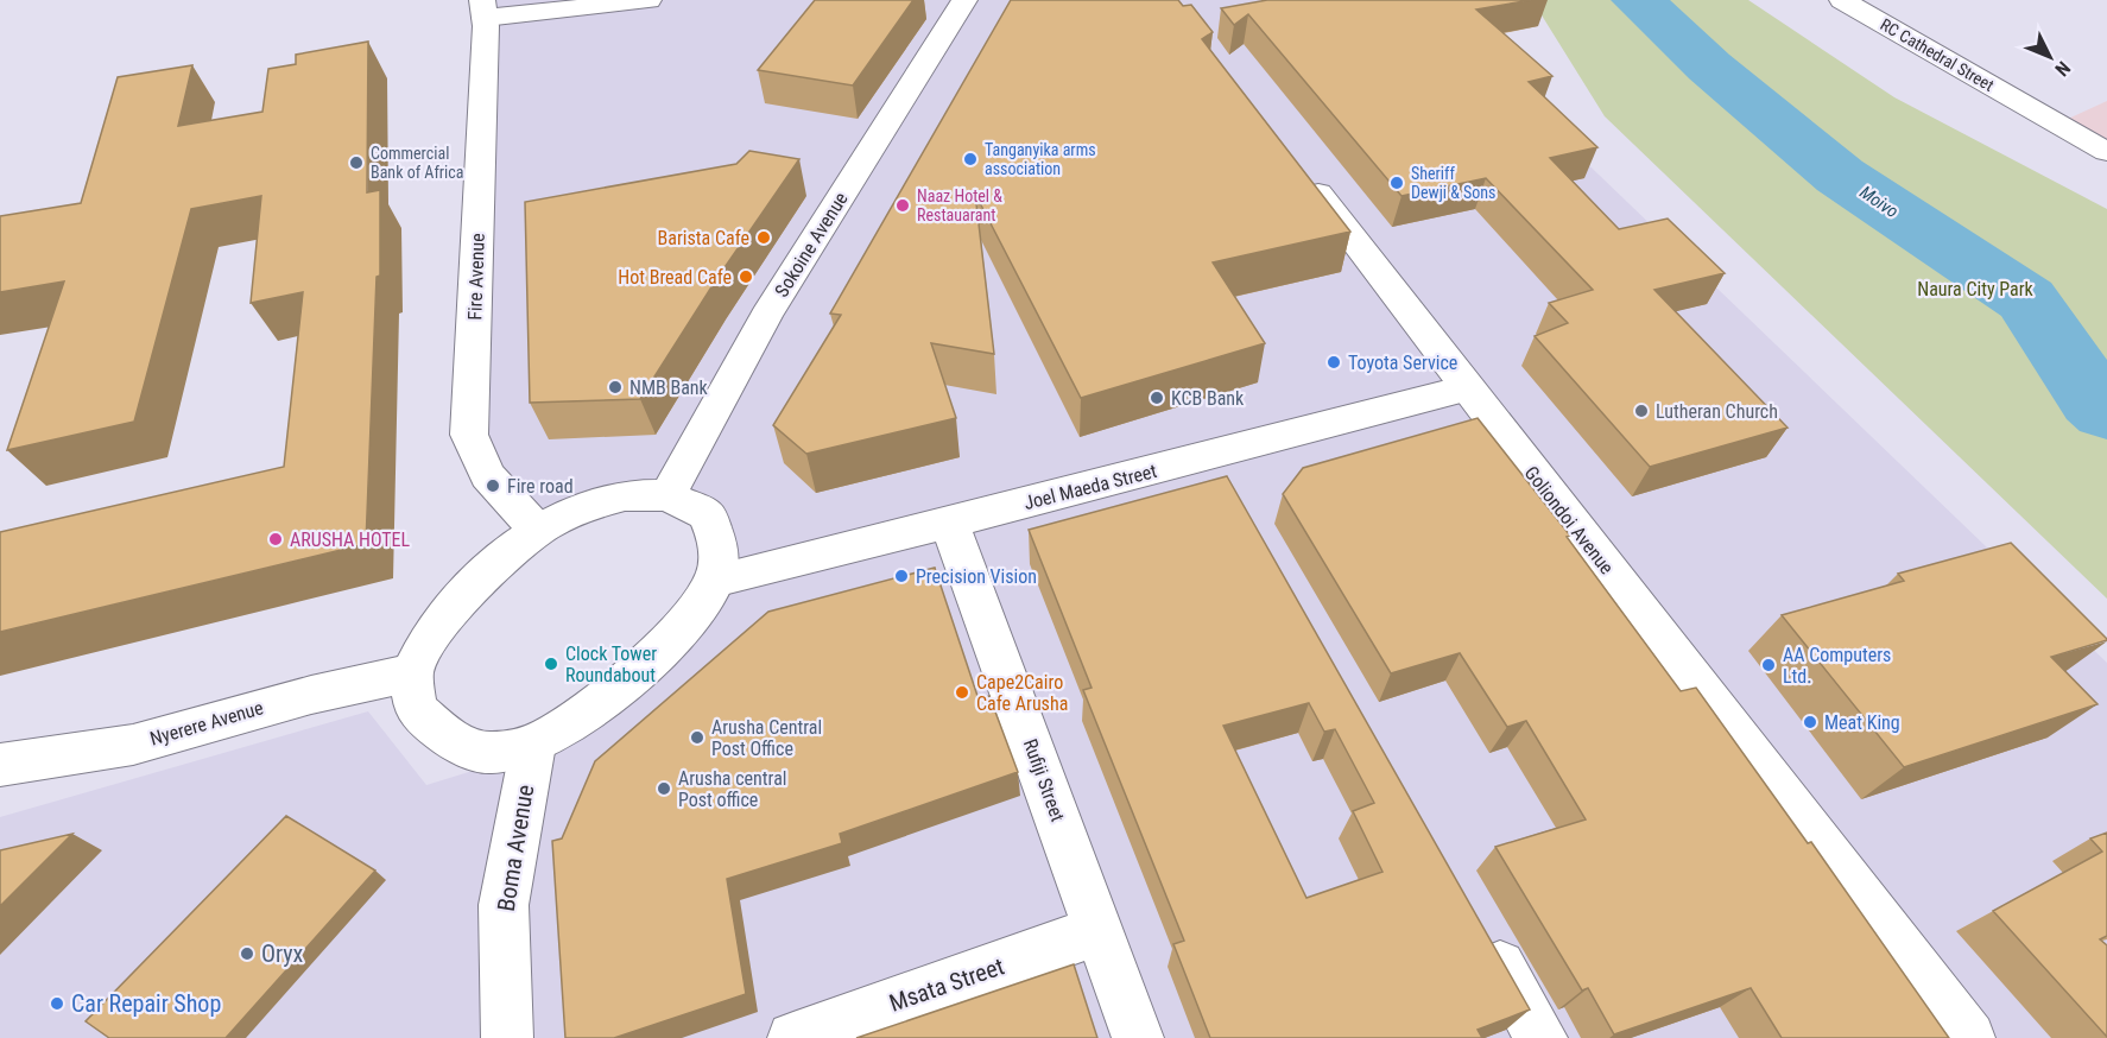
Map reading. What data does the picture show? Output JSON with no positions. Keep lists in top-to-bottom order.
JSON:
{
  "streets": {
    "street": [
      "RC Cathedral Street",
      "Sokoine Avenue",
      "Fire Avenue",
      "Joel Maeda Street",
      "Goliondoi Avenue",
      "Nyerere Avenue",
      "Rufiji Street",
      "Boma Avenue",
      "Msata Street"
    ]
  },
  "crossings": [
    ["Joel Maeda Street", "Goliondoi Avenue"],
    ["Joel Maeda Street", "Rufiji Street"],
    ["Rufiji Street", "Msata Street"]
  ],
  "water": ["Moivo"],
  "parks": ["Naura City Park"],
  "places": [
    "Tanganyika arms association",
    "Commercial Bank of Africa",
    "Sheriff Dewji & Sons",
    "Naaz Hotel & Restauarant",
    "Barista Cafe",
    "Hot Bread Cafe",
    "Toyota Service",
    "NMB Bank",
    "KCB Bank",
    "Lutheran Church",
    "Fire road",
    "ARUSHA HOTEL",
    "Precision Vision",
    "Clock Tower Roundabout",
    "AA Computers Ltd.",
    "Cape2Cairo Cafe Arusha",
    "Meat King",
    "Arusha Central Post Office",
    "Arusha central Post office",
    "Oryx",
    "Car Repair Shop"
  ],
  "north": "bottom right"
}
